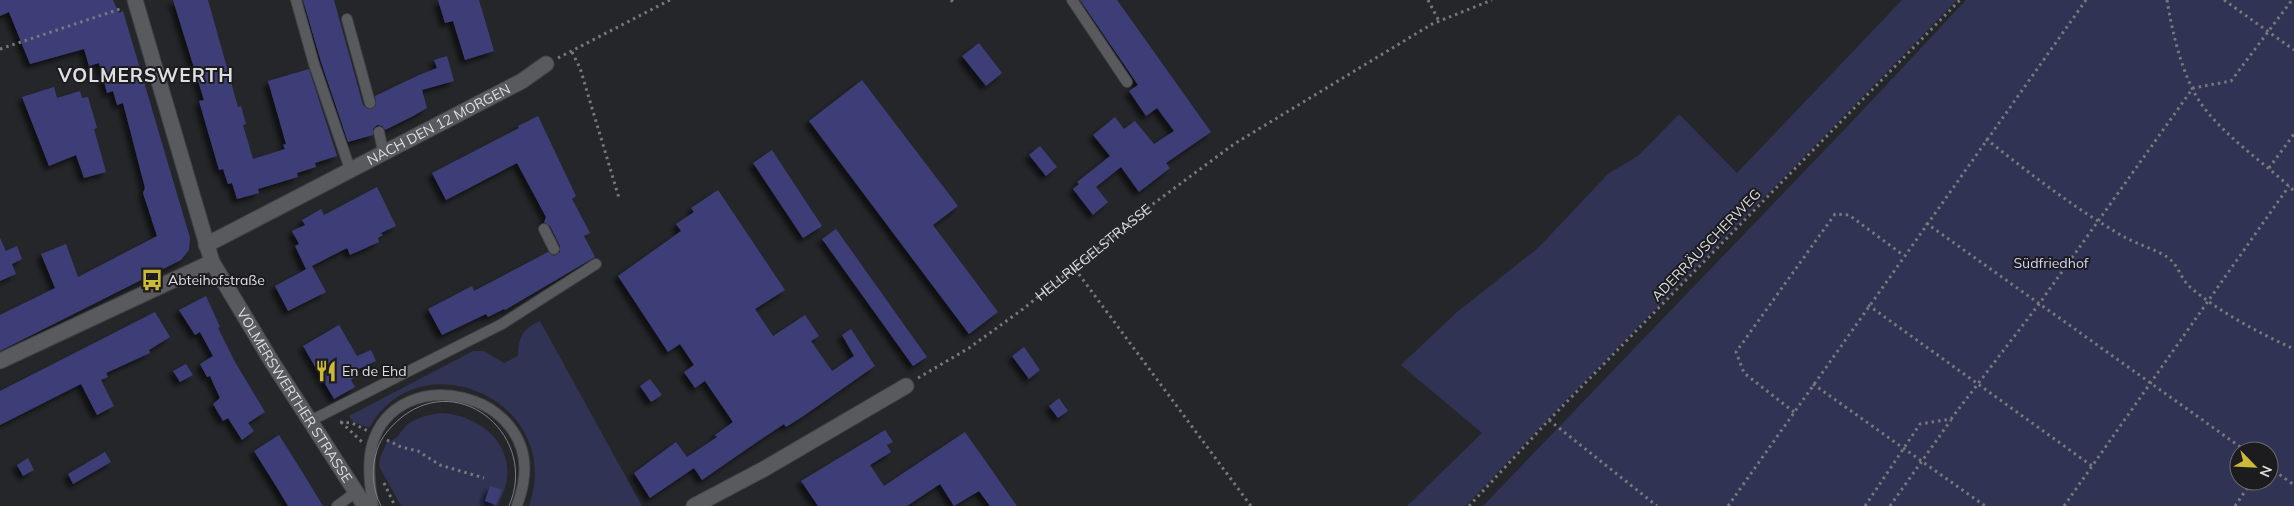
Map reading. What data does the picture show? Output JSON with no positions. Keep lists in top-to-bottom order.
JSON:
{
  "streets": {
    "street": ["NACH DEN 12 MORGEN", "VOLMERSWERTHER STRASSE"],
    "path": ["ADERRÄUSCHERWEG", "HELLRIEGELSTRASSE"]
  },
  "crossings": [
    ["NACH DEN 12 MORGEN", "VOLMERSWERTHER STRASSE"]
  ],
  "districts": ["VOLMERSWERTH"],
  "parks": ["Südfriedhof"],
  "places": {
    "bus stop": ["Abteihofstraße"],
    "restaurant": ["En de Ehd"]
  },
  "north": "bottom right"
}
